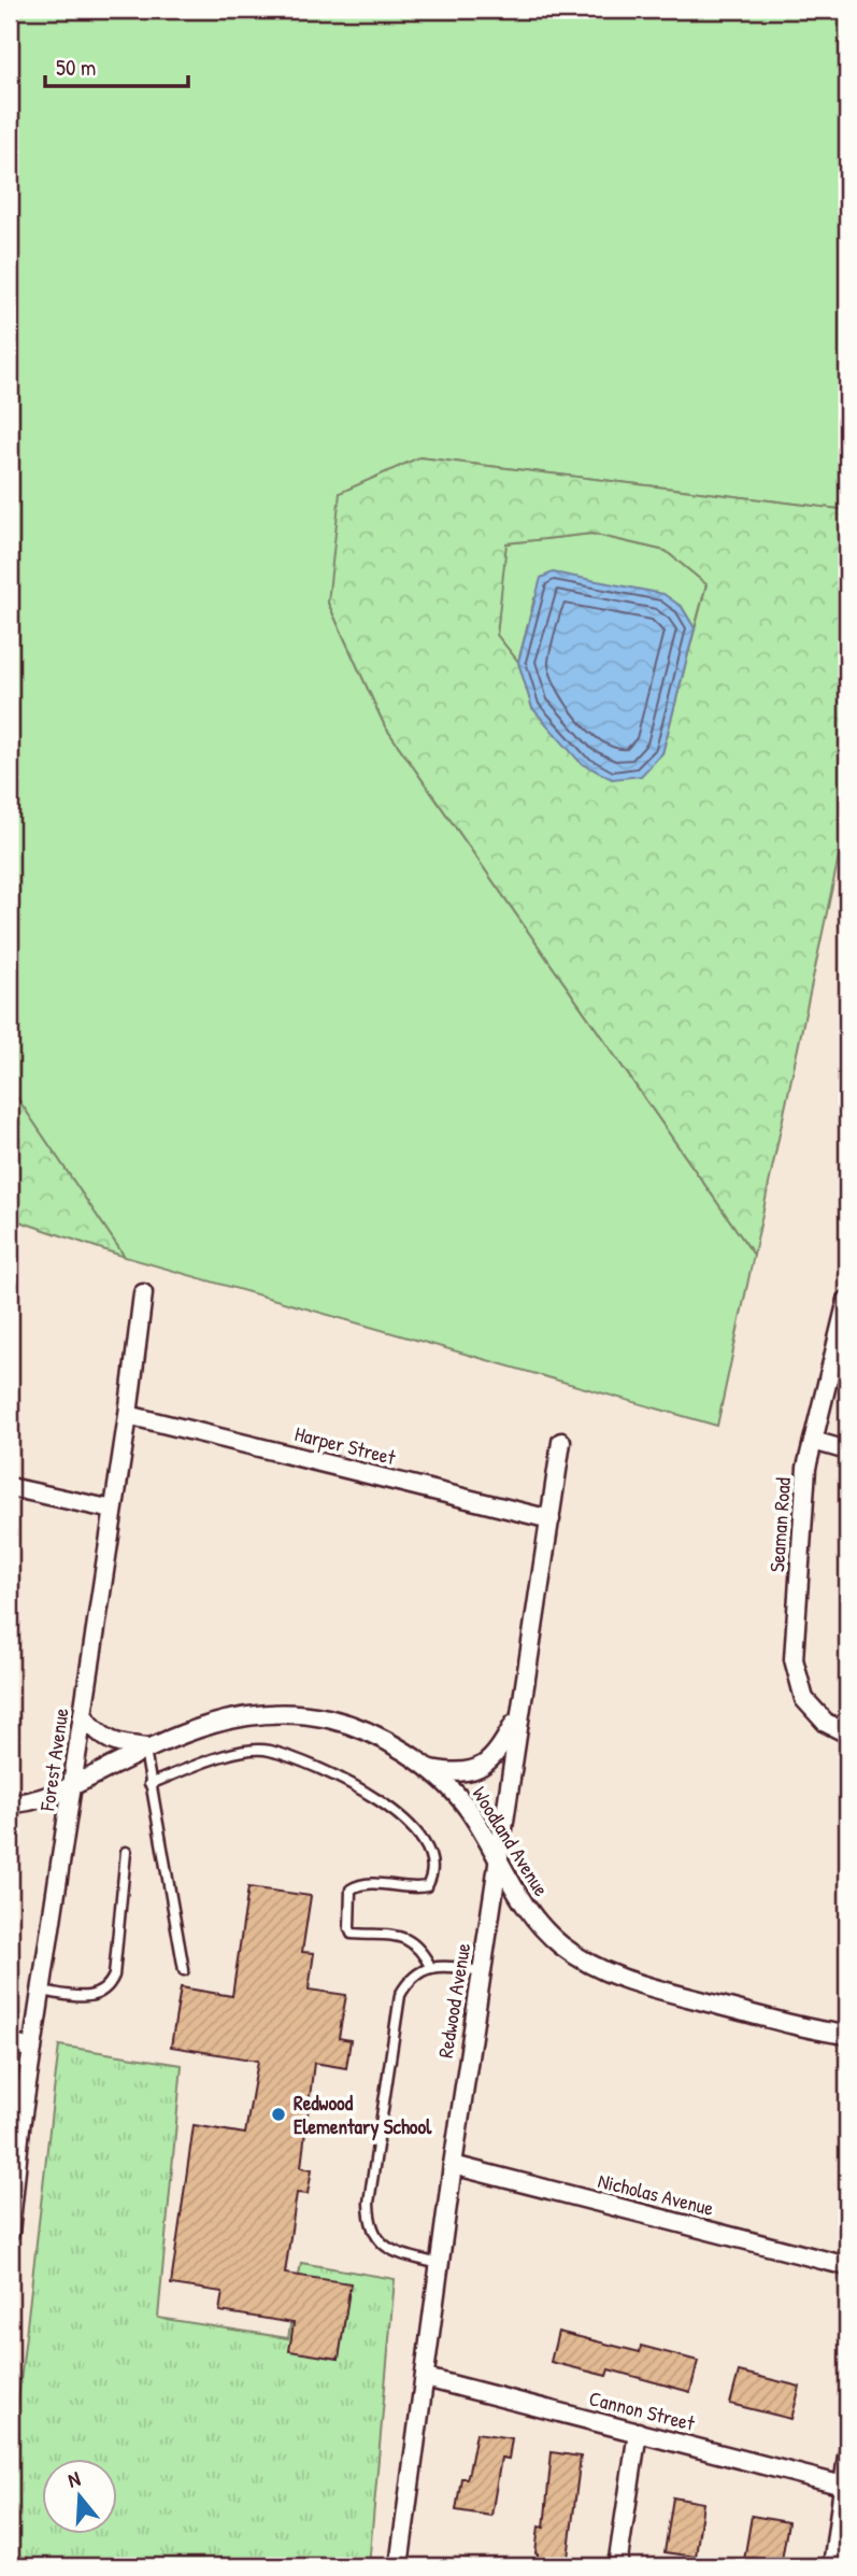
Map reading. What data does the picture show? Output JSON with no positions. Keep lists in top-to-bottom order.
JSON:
{
  "streets": {
    "street": [
      "Harper Street",
      "Seaman Road",
      "Forest Avenue",
      "Woodland Avenue",
      "Redwood Avenue",
      "Nicholas Avenue",
      "Cannon Street"
    ]
  },
  "crossings": [
    ["Harper Street", "Forest Avenue"],
    ["Harper Street", "Redwood Avenue"],
    ["Forest Avenue", "Woodland Avenue"],
    ["Woodland Avenue", "Redwood Avenue"],
    ["Redwood Avenue", "Nicholas Avenue"],
    ["Redwood Avenue", "Cannon Street"]
  ],
  "places": ["Redwood Elementary School"],
  "scale_bar": "50 m",
  "north": "top"
}
